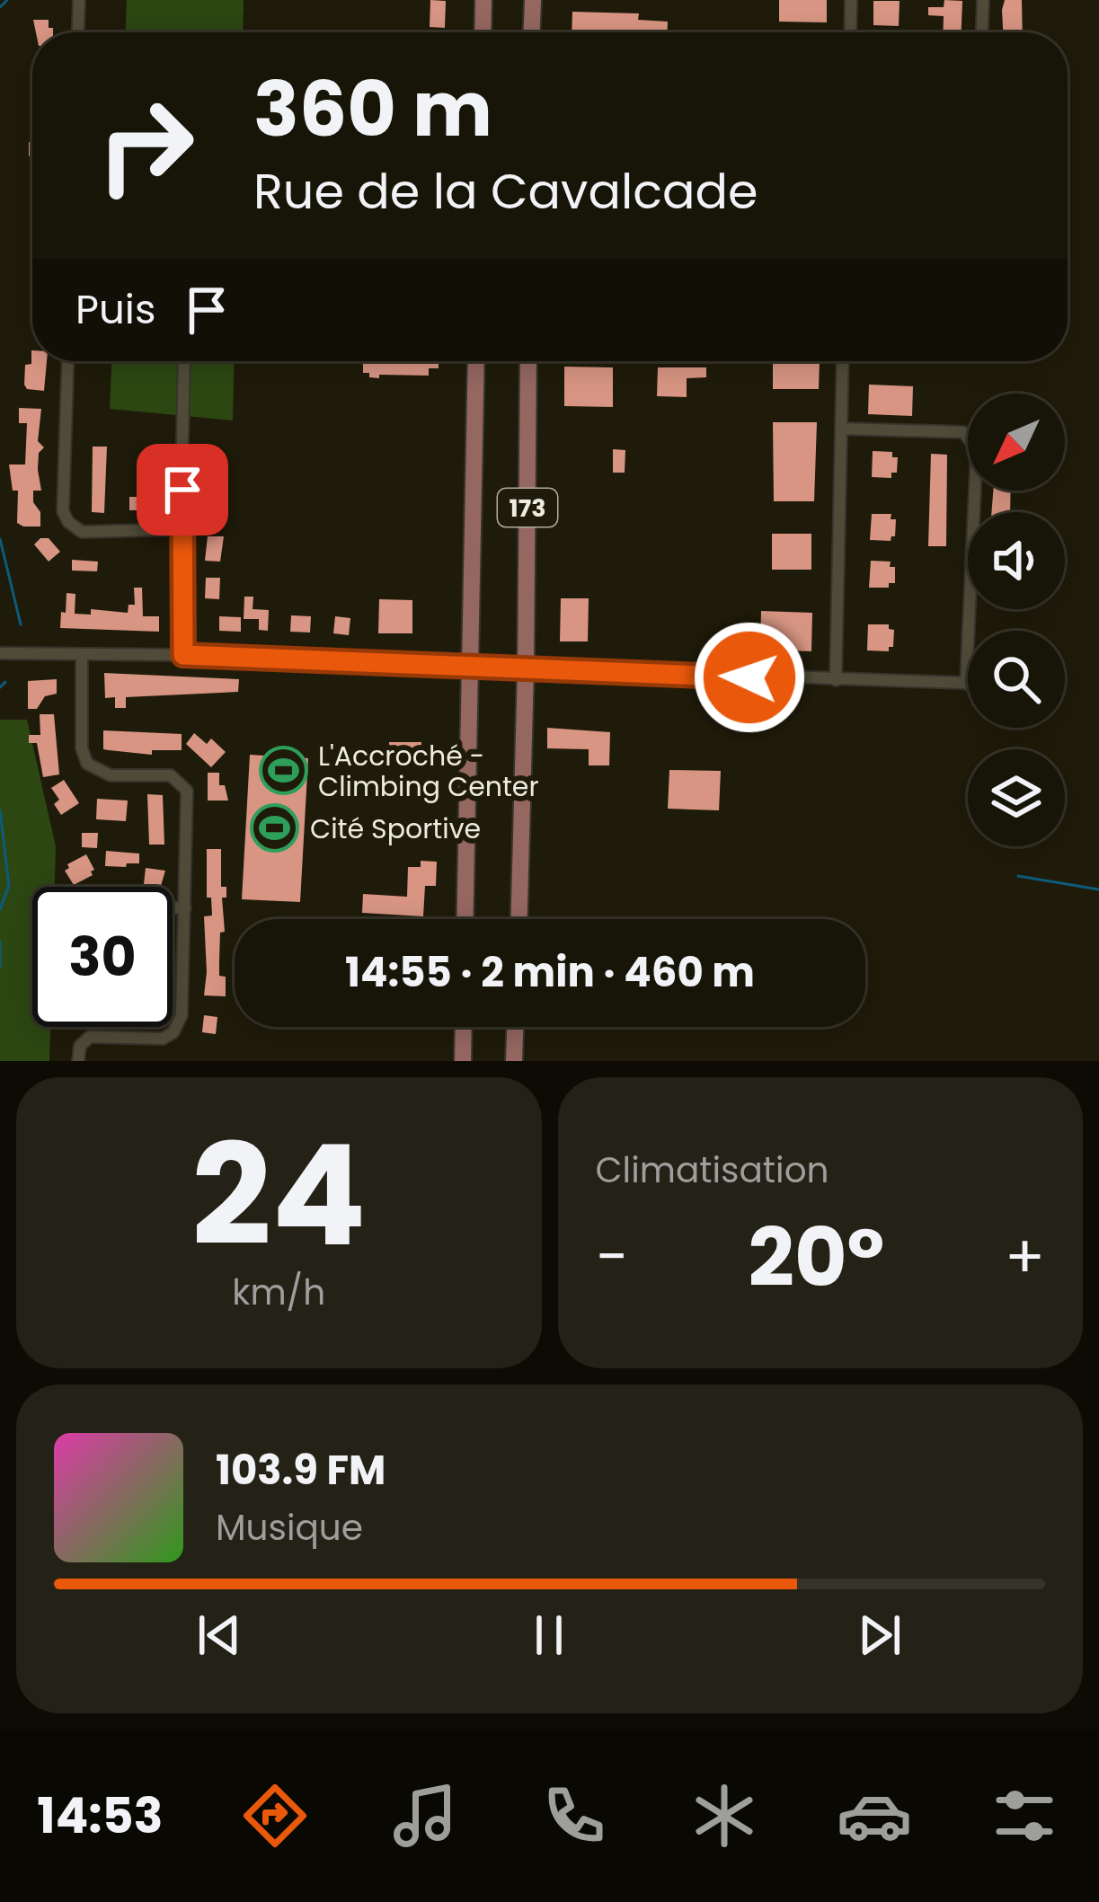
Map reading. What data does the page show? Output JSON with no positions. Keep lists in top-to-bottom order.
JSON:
{
  "streets": {
    "main road": ["173"]
  },
  "places": {
    "sports": ["L'Accroché - Climbing Center", "Cité Sportive"]
  },
  "north": "bottom left",
  "page": {
    "turn": ["360 m", "Rue de la Cavalcade"],
    "then": "Puis",
    "limit": "30",
    "trip": "14:55 · 2 min · 460 m",
    "tile": [
      ["24", "km/h"],
      "Climatisation"
    ],
    "heat": ["−", "20°", "+"],
    "song": ["103.9 FM", "Musique"],
    "tabs": "14:53"
  }
}
